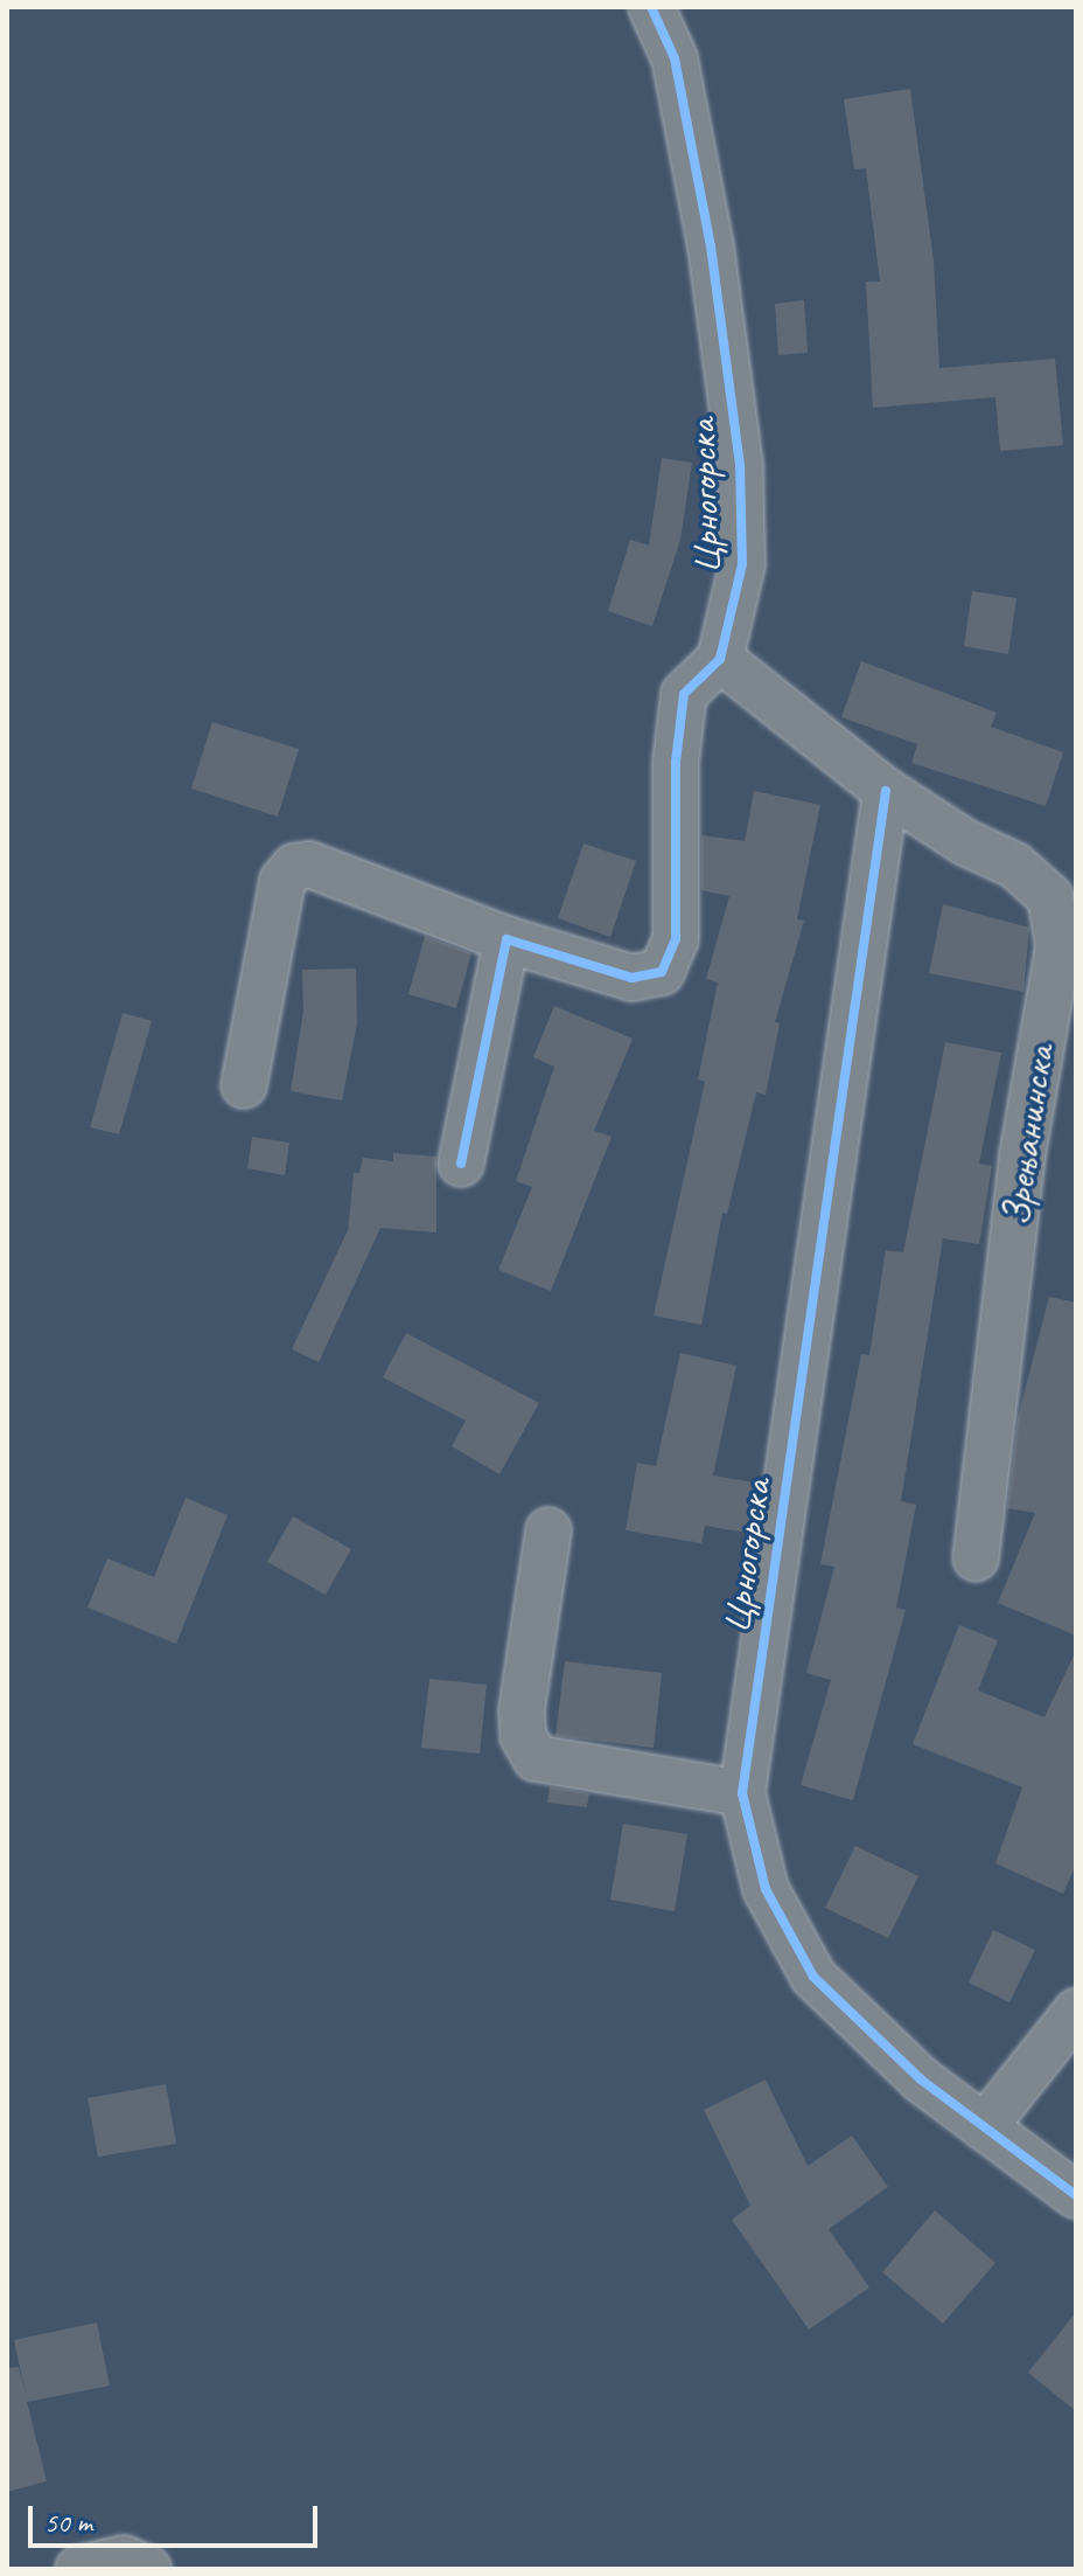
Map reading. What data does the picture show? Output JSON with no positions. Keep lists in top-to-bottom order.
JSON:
{
  "streets": {
    "street": ["Црногорска", "Зрењанинска"]
  },
  "crossings": [
    ["Црногорска", "Зрењанинска"]
  ],
  "scale_bar": "50 m"
}
